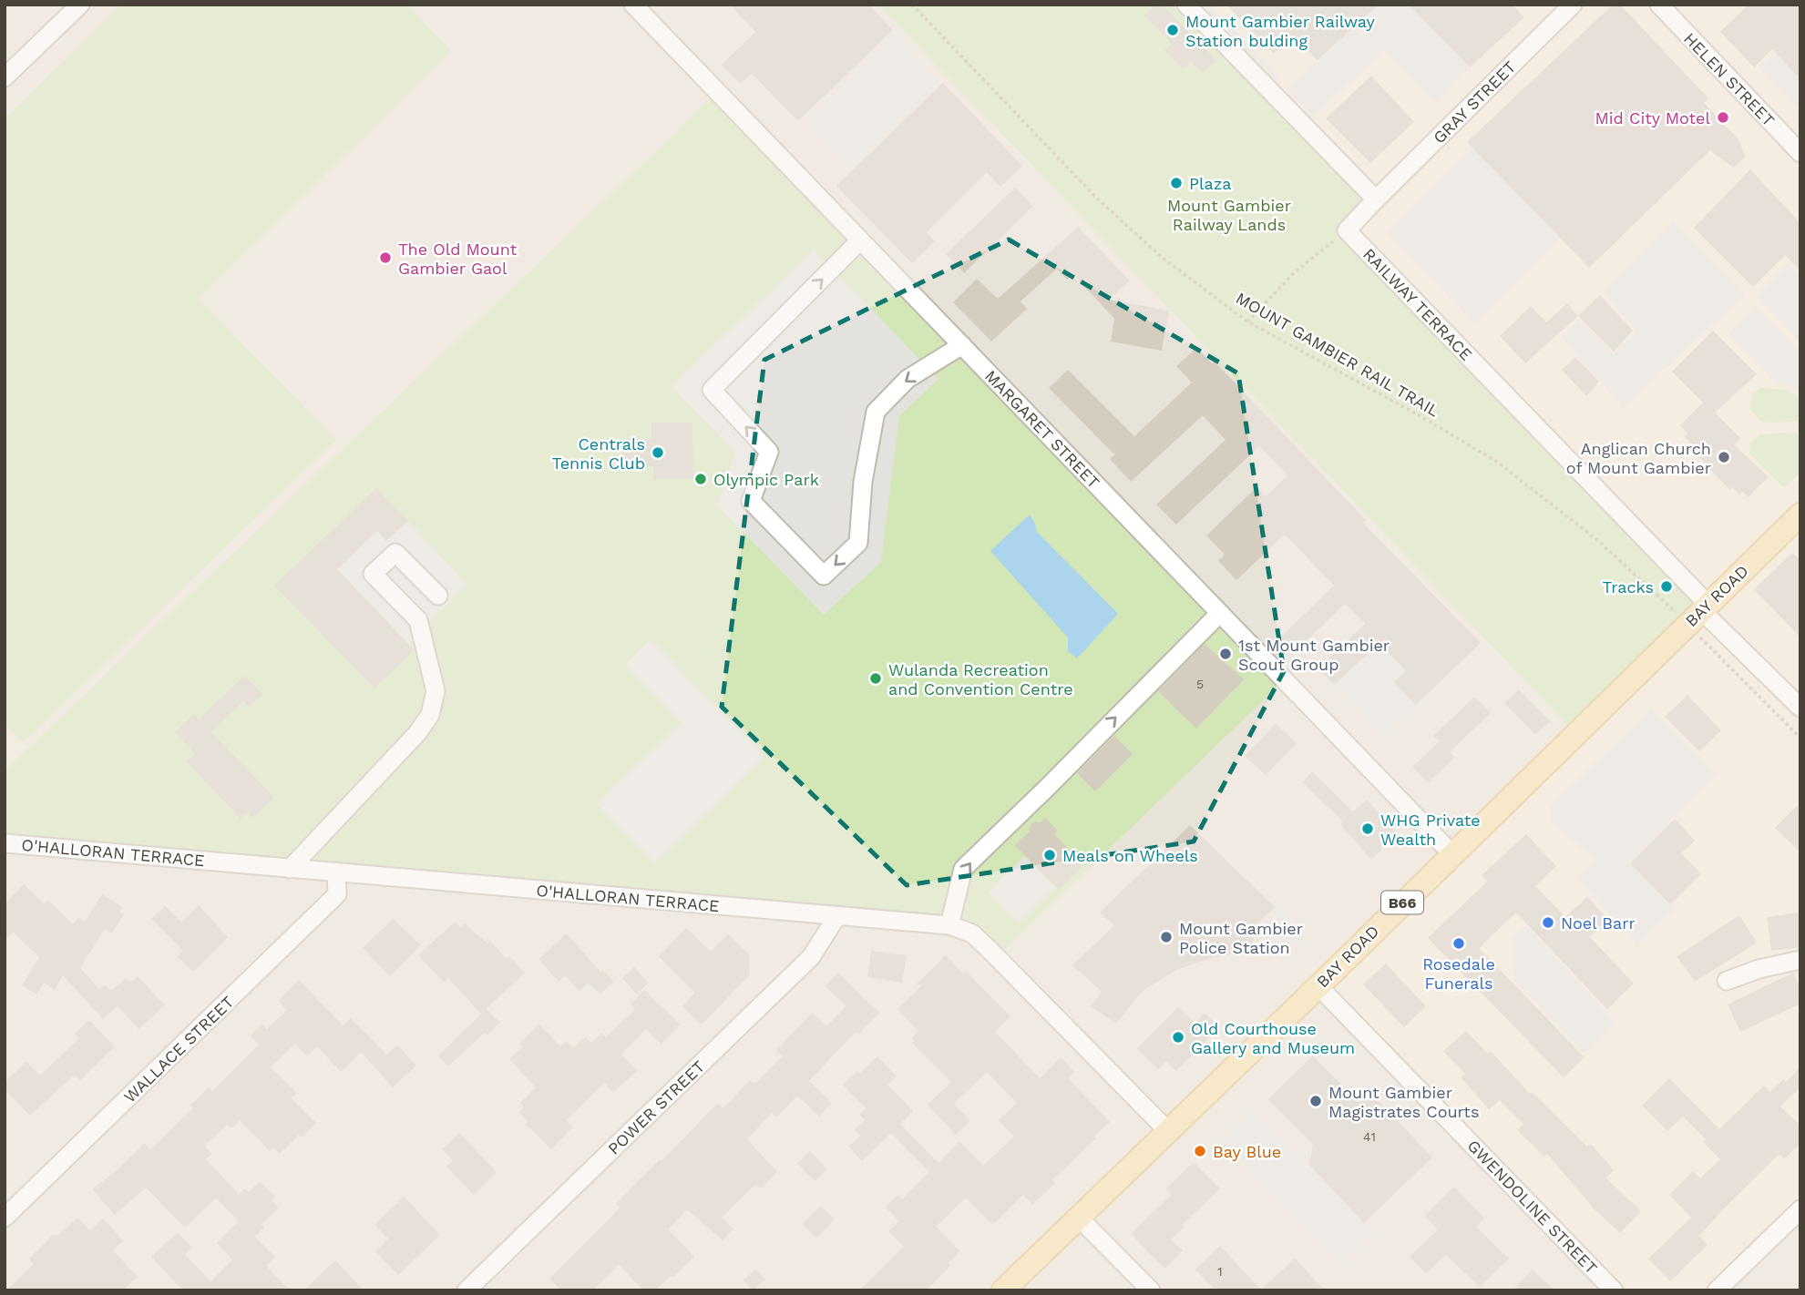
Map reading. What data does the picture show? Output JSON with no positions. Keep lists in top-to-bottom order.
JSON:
{
  "streets": {
    "main road": ["BAY ROAD", "B66"],
    "street": [
      "HELEN STREET",
      "GRAY STREET",
      "RAILWAY TERRACE",
      "MARGARET STREET",
      "O'HALLORAN TERRACE",
      "WALLACE STREET",
      "POWER STREET",
      "GWENDOLINE STREET"
    ],
    "path": ["MOUNT GAMBIER RAIL TRAIL"]
  },
  "crossings": [
    ["RAILWAY TERRACE", "MOUNT GAMBIER RAIL TRAIL"],
    ["RAILWAY TERRACE", "BAY ROAD"],
    ["MOUNT GAMBIER RAIL TRAIL", "BAY ROAD"],
    ["MARGARET STREET", "BAY ROAD"],
    ["BAY ROAD", "O'HALLORAN TERRACE"],
    ["BAY ROAD", "GWENDOLINE STREET"],
    ["O'HALLORAN TERRACE", "WALLACE STREET"],
    ["O'HALLORAN TERRACE", "POWER STREET"]
  ],
  "parks": ["Mount Gambier Railway Lands"],
  "places": [
    "Mount Gambier Railway Station bulding",
    "Mid City Motel",
    "Plaza",
    "The Old Mount Gambier Gaol",
    "Centrals Tennis Club",
    "Anglican Church of Mount Gambier",
    "Olympic Park",
    "Tracks",
    "1st Mount Gambier Scout Group",
    "Wulanda Recreation and Convention Centre",
    "WHG Private Wealth",
    "Meals on Wheels",
    "Noel Barr",
    "Mount Gambier Police Station",
    "Rosedale Funerals",
    "Old Courthouse Gallery and Museum",
    "Mount Gambier Magistrates Courts",
    "Bay Blue"
  ],
  "house_numbers": ["5", "41", "1"]
}
